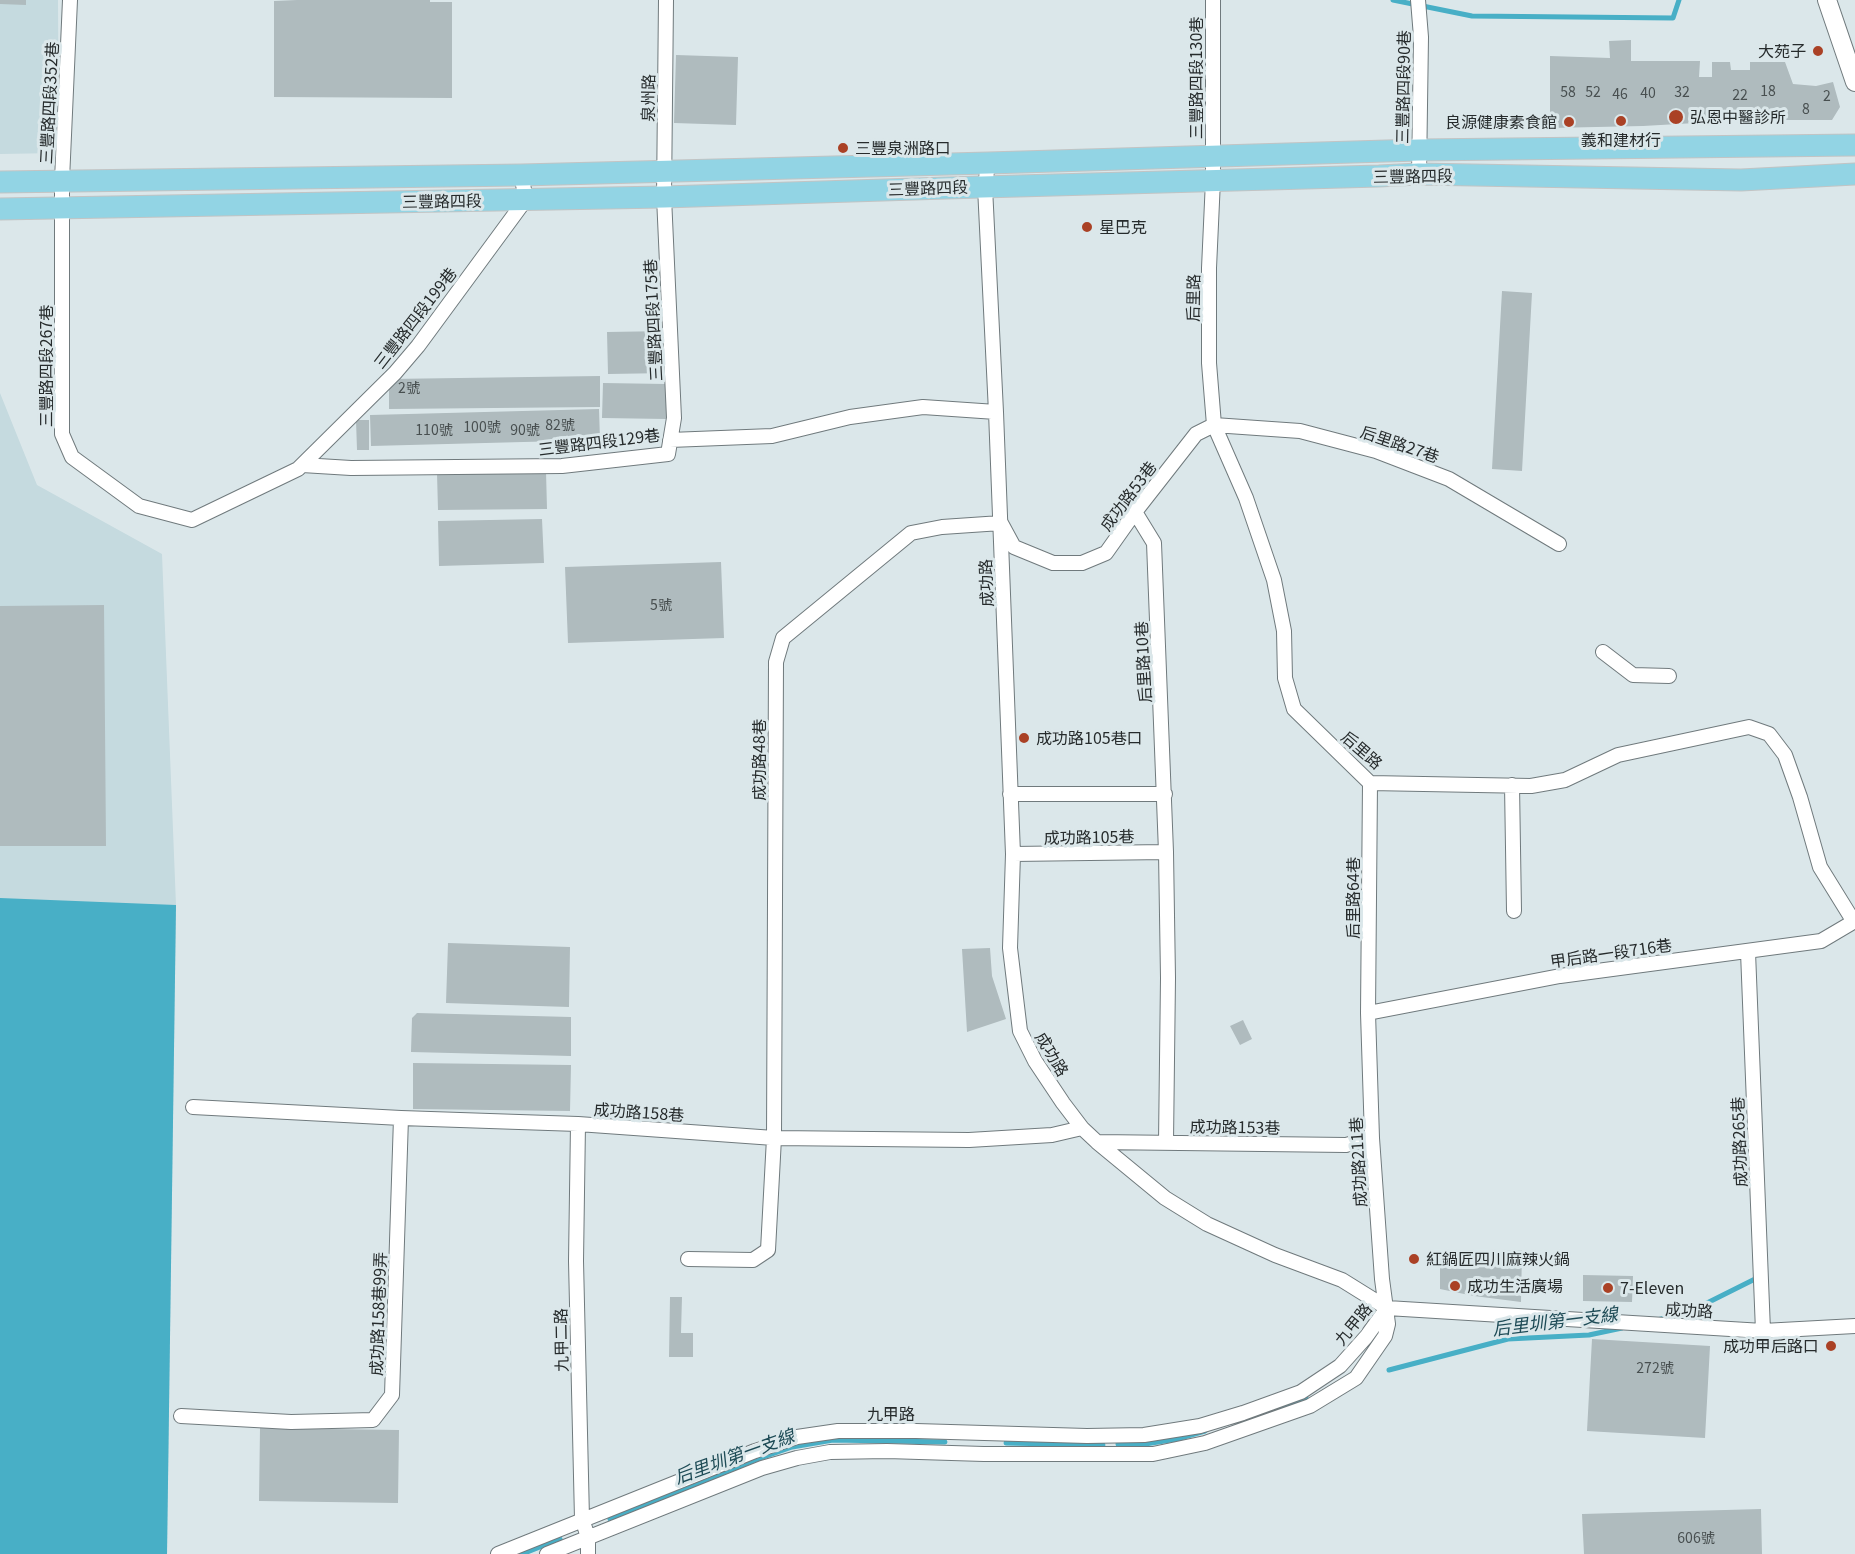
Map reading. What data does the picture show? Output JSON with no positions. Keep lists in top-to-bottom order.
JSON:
{
  "streets": {
    "main road": ["三豐路四段"],
    "street": [
      "三豐路四段130巷",
      "三豐路四段90巷",
      "泉州路",
      "三豐路四段352巷",
      "后里路",
      "三豐路四段199巷",
      "三豐路四段175巷",
      "三豐路四段267巷",
      "三豐路四段129巷",
      "后里路27巷",
      "成功路53巷",
      "成功路",
      "后里路10巷",
      "成功路48巷",
      "成功路105巷",
      "后里路64巷",
      "甲后路一段716巷",
      "成功路158巷",
      "成功路153巷",
      "成功路265巷",
      "成功路211巷",
      "成功路158巷99弄",
      "九甲路",
      "九甲二路"
    ]
  },
  "crossings": [
    ["三豐路四段130巷", "三豐路四段"],
    ["三豐路四段130巷", "后里路"],
    ["三豐路四段90巷", "三豐路四段"],
    ["泉州路", "三豐路四段"],
    ["泉州路", "三豐路四段175巷"],
    ["三豐路四段352巷", "三豐路四段"],
    ["三豐路四段352巷", "三豐路四段267巷"],
    ["三豐路四段", "后里路"],
    ["三豐路四段", "三豐路四段199巷"],
    ["三豐路四段", "三豐路四段175巷"],
    ["三豐路四段", "三豐路四段267巷"],
    ["三豐路四段", "成功路"],
    ["后里路", "后里路27巷"],
    ["后里路", "成功路53巷"],
    ["后里路", "后里路64巷"],
    ["后里路", "甲后路一段716巷"],
    ["三豐路四段199巷", "三豐路四段267巷"],
    ["三豐路四段199巷", "三豐路四段129巷"],
    ["三豐路四段175巷", "三豐路四段129巷"],
    ["三豐路四段129巷", "成功路"],
    ["后里路27巷", "成功路53巷"],
    ["成功路53巷", "成功路"],
    ["成功路53巷", "后里路10巷"],
    ["成功路53巷", "成功路48巷"],
    ["成功路", "成功路48巷"],
    ["成功路", "成功路105巷"],
    ["成功路", "成功路158巷"],
    ["成功路", "成功路153巷"],
    ["成功路", "成功路265巷"],
    ["成功路", "成功路211巷"],
    ["成功路", "九甲路"],
    ["后里路10巷", "成功路105巷"],
    ["后里路10巷", "成功路153巷"],
    ["成功路48巷", "成功路158巷"],
    ["后里路64巷", "甲后路一段716巷"],
    ["后里路64巷", "成功路211巷"],
    ["甲后路一段716巷", "成功路265巷"],
    ["甲后路一段716巷", "成功路211巷"],
    ["成功路158巷", "成功路158巷99弄"],
    ["成功路158巷", "九甲二路"],
    ["成功路153巷", "成功路211巷"],
    ["成功路211巷", "九甲路"],
    ["九甲路", "九甲二路"]
  ],
  "water": ["后里圳第一支線"],
  "places": [
    "大苑子",
    "弘恩中醫診所",
    "義和建材行",
    "良源健康素食館",
    "三豐泉洲路口",
    "星巴克",
    "成功路105巷口",
    "紅鍋匠四川麻辣火鍋",
    "成功生活廣場",
    "7-Eleven",
    "成功甲后路口"
  ],
  "house_numbers": [
    "18",
    "58",
    "52",
    "32",
    "40",
    "46",
    "22",
    "2",
    "8",
    "2號",
    "82號",
    "100號",
    "110號",
    "90號",
    "5號",
    "272號",
    "606號"
  ]
}
